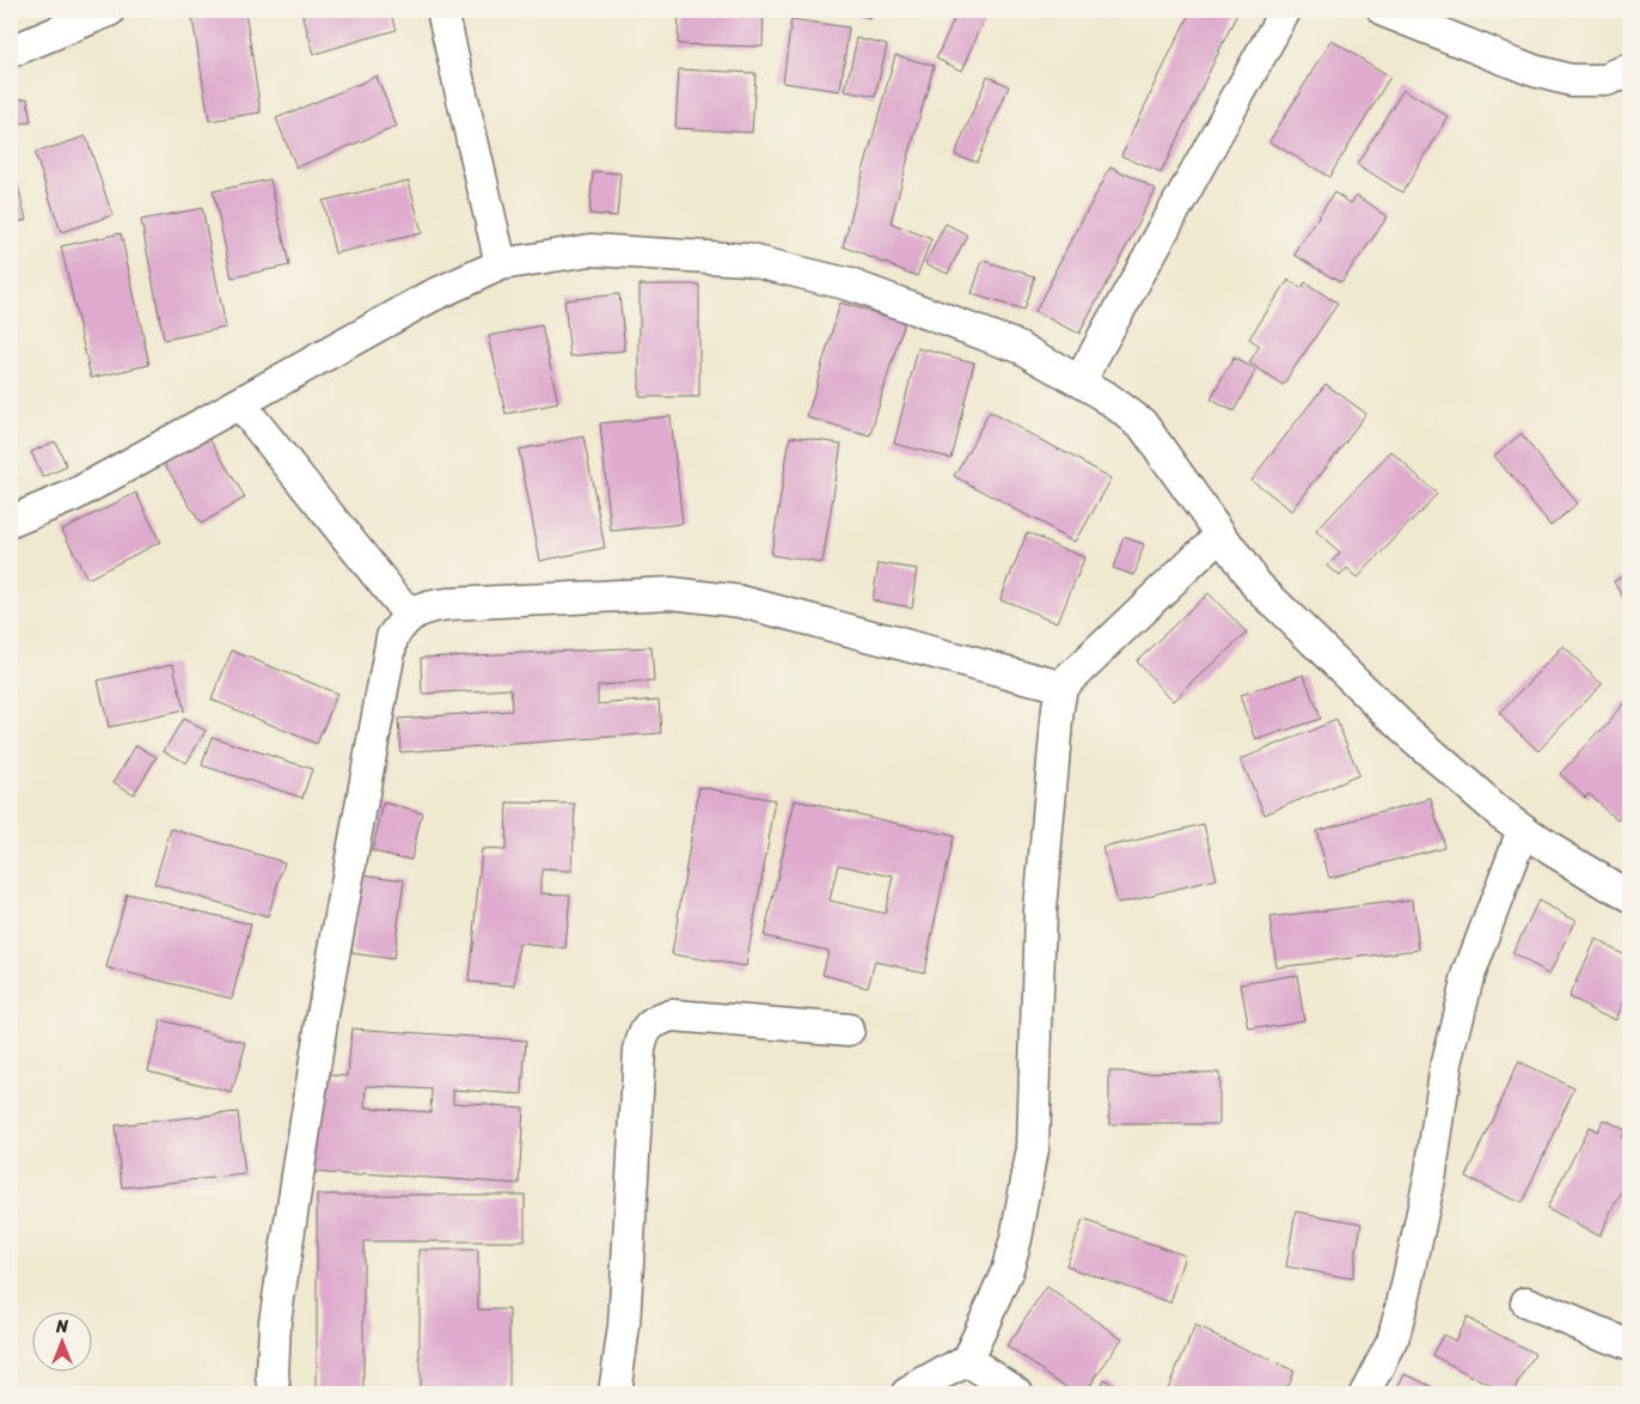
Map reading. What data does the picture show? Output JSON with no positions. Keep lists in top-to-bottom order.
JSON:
{
  "north": "top"
}
